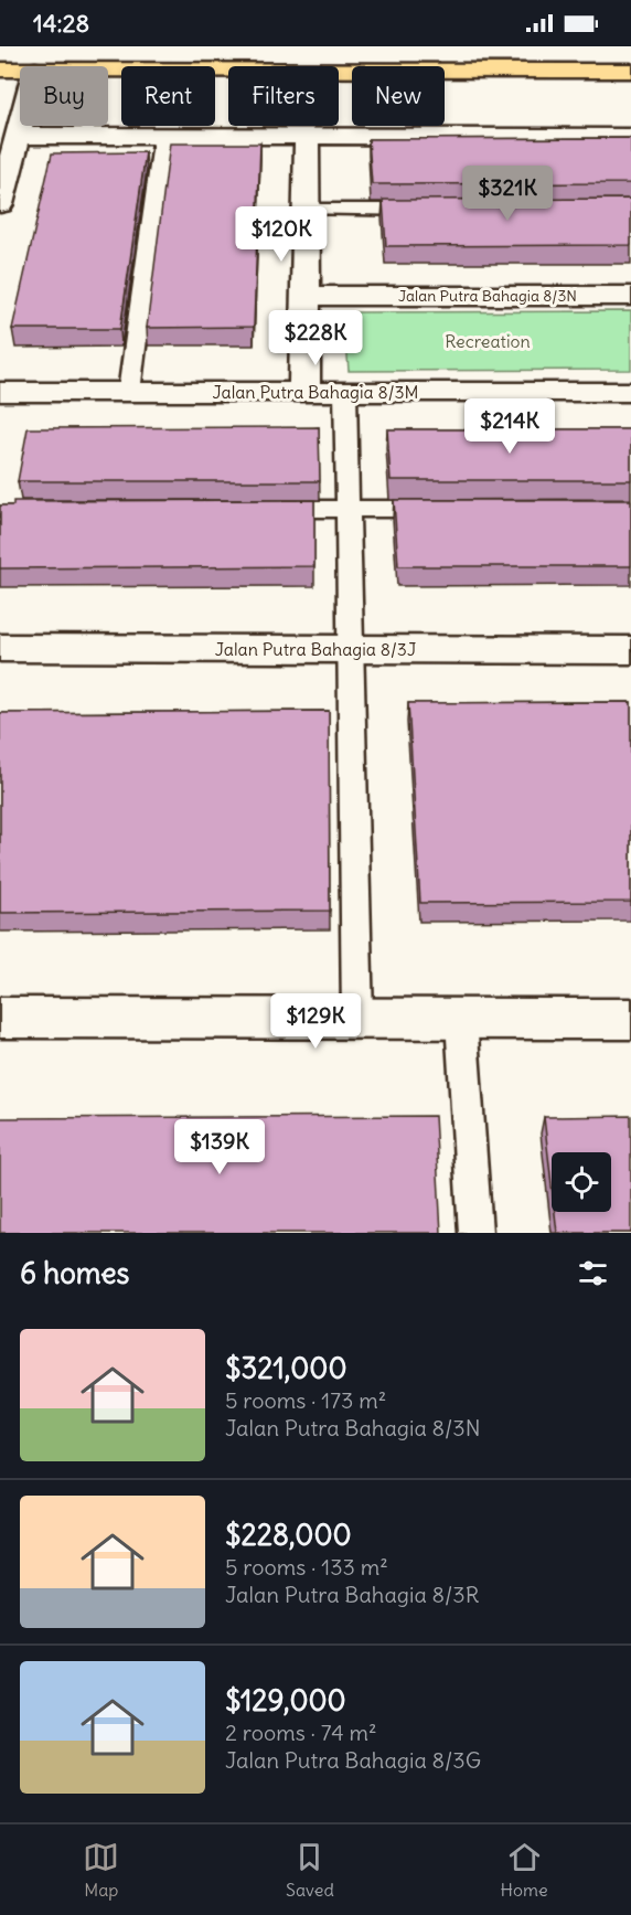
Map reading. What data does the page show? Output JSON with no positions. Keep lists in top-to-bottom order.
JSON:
{
  "streets": {
    "street": ["Jalan Putra Bahagia 8/3N", "Jalan Putra Bahagia 8/3M", "Jalan Putra Bahagia 8/3J"]
  },
  "parks": ["Recreation"],
  "page": {
    "status": "14:28",
    "chip": [
      "Buy",
      "Rent",
      "Filters",
      "New"
    ],
    "price": [
      "$321K",
      "$120K",
      "$228K",
      "$214K",
      "$129K",
      "$139K"
    ],
    "heading": "6 homes",
    "list": [
      {
        "name": "$321,000",
        "note": "5 rooms · 173 m² · Jalan Putra Bahagia 8/3N"
      },
      {
        "name": "$228,000",
        "note": "5 rooms · 133 m² · Jalan Putra Bahagia 8/3R"
      },
      {
        "name": "$129,000",
        "note": "2 rooms · 74 m² · Jalan Putra Bahagia 8/3G"
      }
    ],
    "tabs": ["Map", "Saved", "Home"]
  }
}
